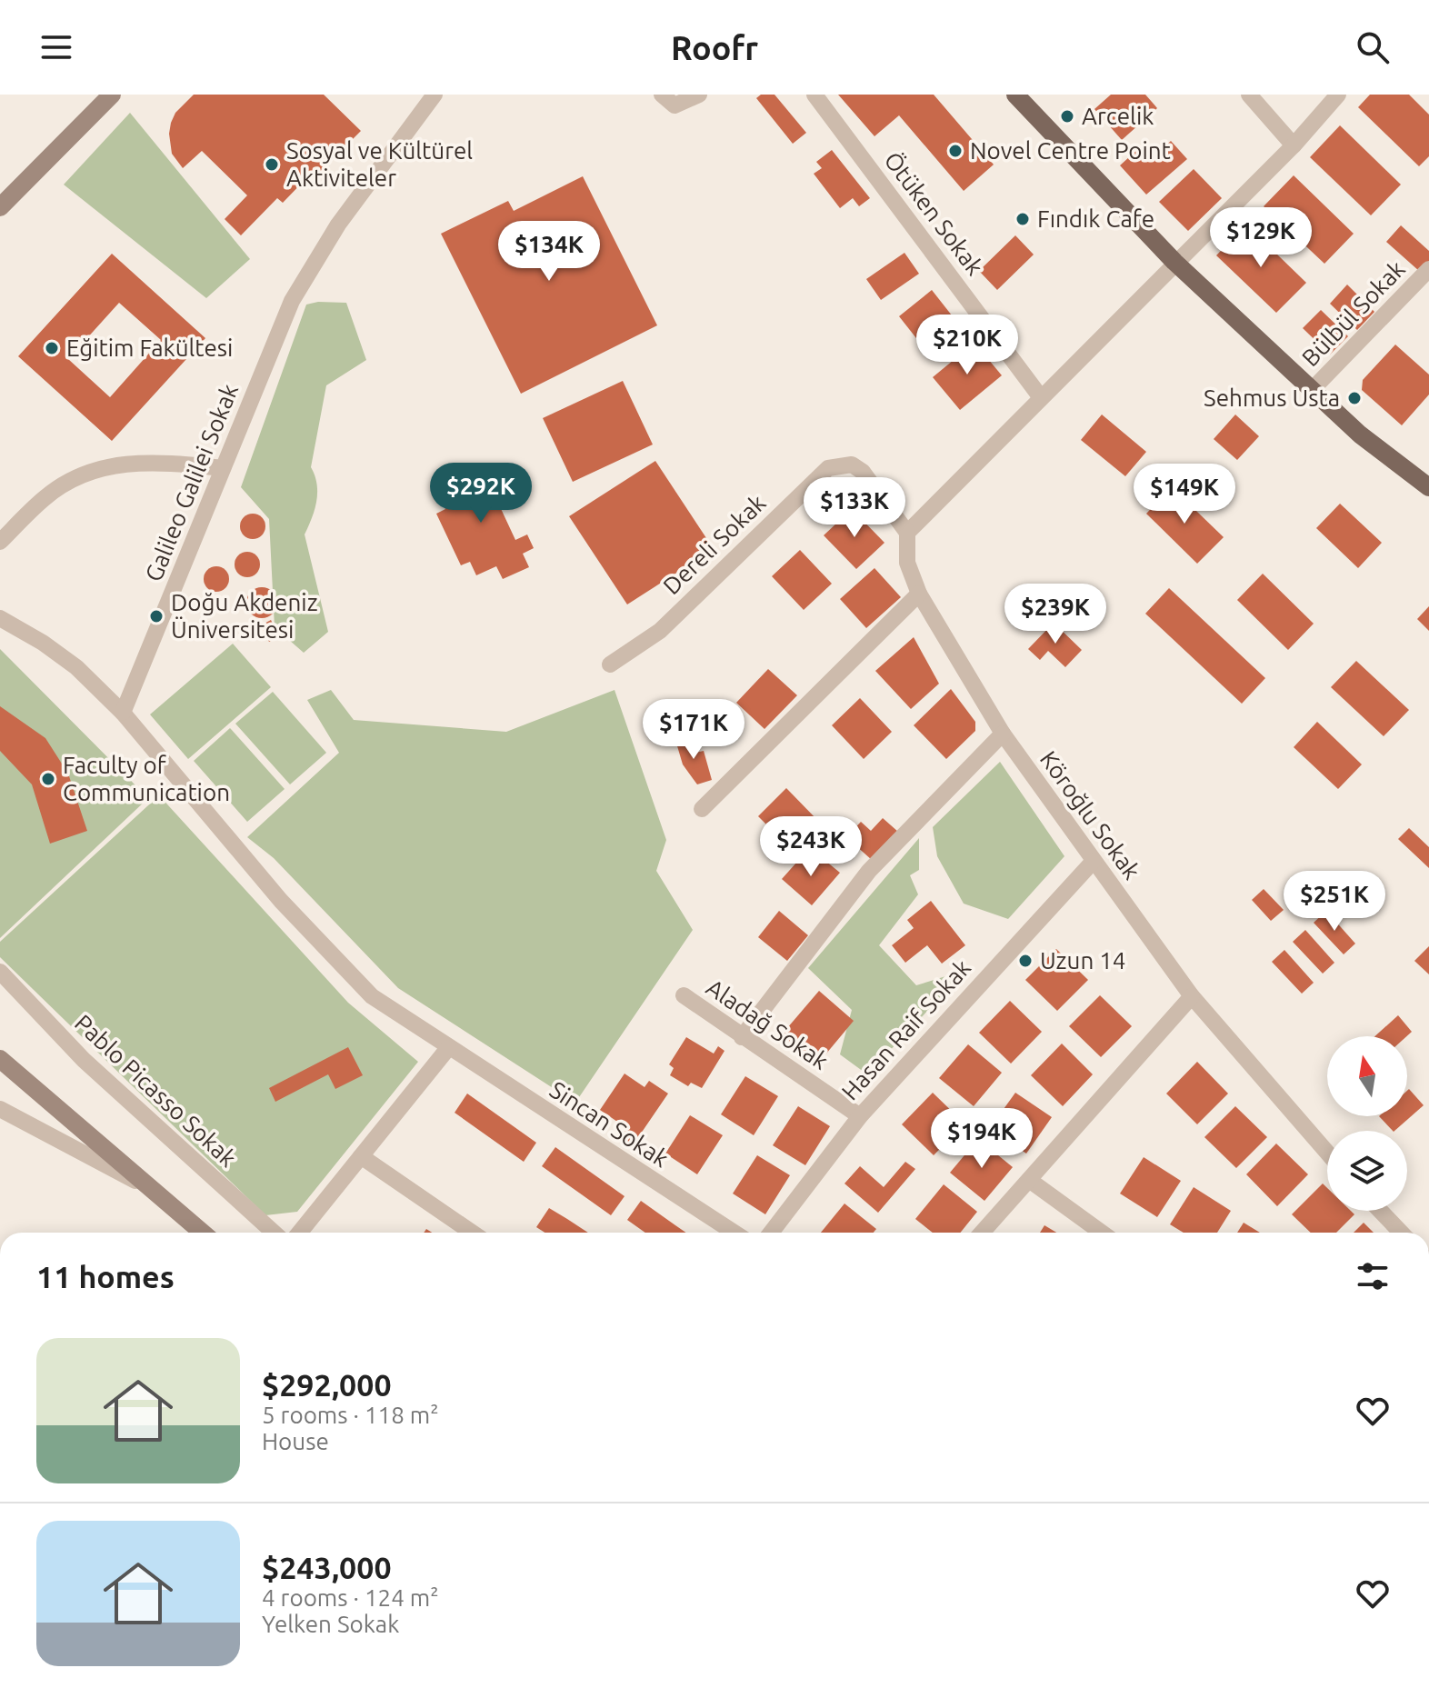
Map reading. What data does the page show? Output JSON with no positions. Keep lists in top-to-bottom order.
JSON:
{
  "streets": {
    "street": [
      "Ötüken Sokak",
      "Bülbül Sokak",
      "Galileo Galilei Sokak",
      "Dereli Sokak",
      "Köroğlu Sokak",
      "Aladağ Sokak",
      "Hasan Raif Sokak",
      "Pablo Picasso Sokak",
      "Sincan Sokak"
    ]
  },
  "crossings": [
    ["Galileo Galilei Sokak", "Sincan Sokak"],
    ["Dereli Sokak", "Köroğlu Sokak"],
    ["Köroğlu Sokak", "Hasan Raif Sokak"],
    ["Aladağ Sokak", "Hasan Raif Sokak"]
  ],
  "places": [
    "Arcelik",
    "Novel Centre Point",
    "Sosyal ve Kültürel Aktiviteler",
    "Fındık Cafe",
    "Eğitim Fakültesi",
    "Sehmus Usta",
    "Doğu Akdeniz Üniversitesi",
    "Faculty of Communication",
    "Uzun 14"
  ],
  "north": "top",
  "page": {
    "header": "Roofr",
    "price": [
      "$129K",
      "$134K",
      "$210K",
      "$292K",
      "$149K",
      "$133K",
      "$239K",
      "$171K",
      "$243K",
      "$251K",
      "$194K"
    ],
    "heading": "11 homes",
    "list": [
      {
        "name": "$292,000",
        "note": "5 rooms · 118 m² · House"
      },
      {
        "name": "$243,000",
        "note": "4 rooms · 124 m² · Yelken Sokak"
      }
    ]
  }
}
